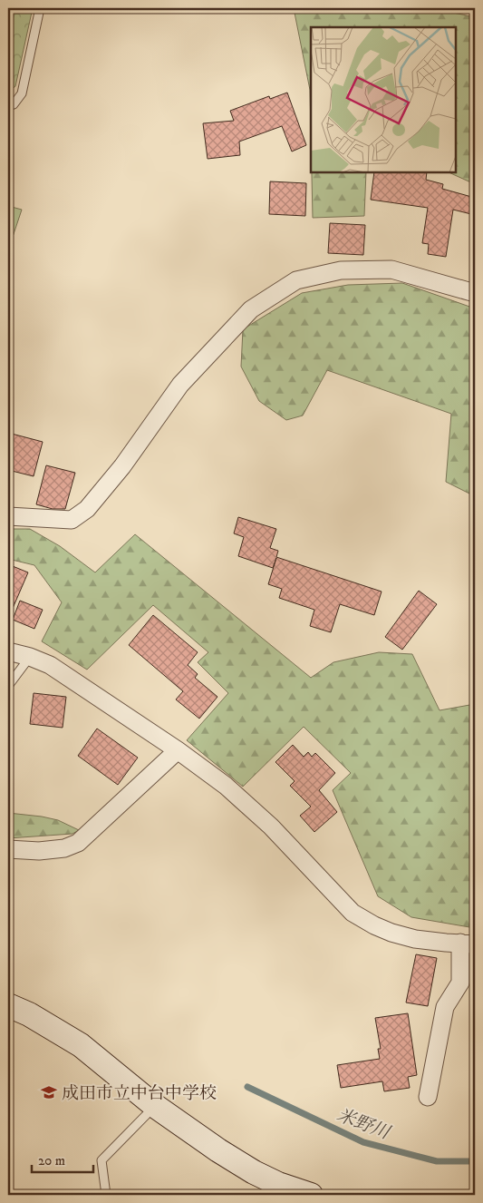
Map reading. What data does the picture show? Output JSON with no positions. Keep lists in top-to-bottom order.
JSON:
{
  "water": ["米野川"],
  "places": {
    "school or university": ["成田市立中台中学校"]
  },
  "scale_bar": "20 m"
}
